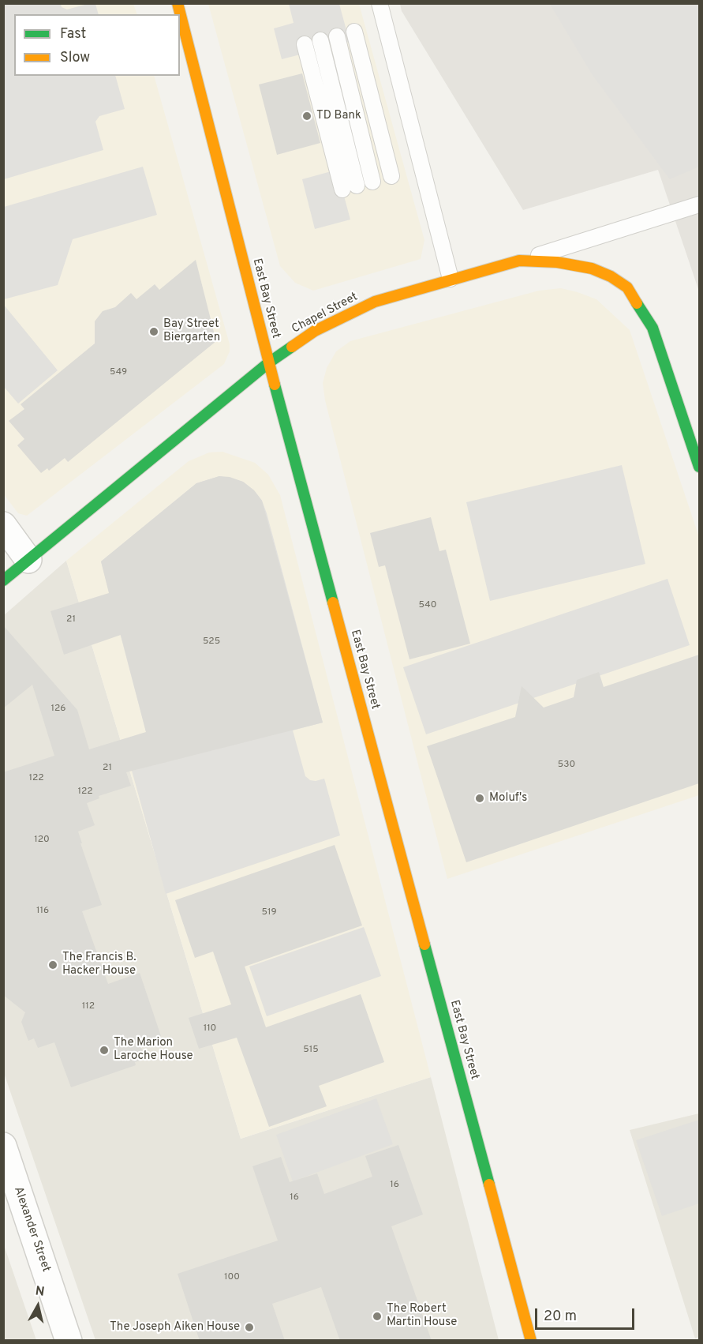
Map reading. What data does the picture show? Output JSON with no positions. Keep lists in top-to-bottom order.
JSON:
{
  "streets": {
    "main road": ["East Bay Street", "Chapel Street"],
    "street": ["Alexander Street"]
  },
  "crossings": [
    ["East Bay Street", "Chapel Street"]
  ],
  "places": [
    "TD Bank",
    "Bay Street Biergarten",
    "Moluf's",
    "The Francis B. Hacker House",
    "The Marion Laroche House",
    "The Robert Martin House",
    "The Joseph Aiken House"
  ],
  "house_numbers": [
    "549",
    "540",
    "21",
    "525",
    "126",
    "530",
    "21",
    "122",
    "122",
    "120",
    "116",
    "519",
    "112",
    "110",
    "515",
    "16",
    "16",
    "100"
  ],
  "legend": ["Fast", "Slow"],
  "scale_bar": "20 m",
  "north": "top"
}
